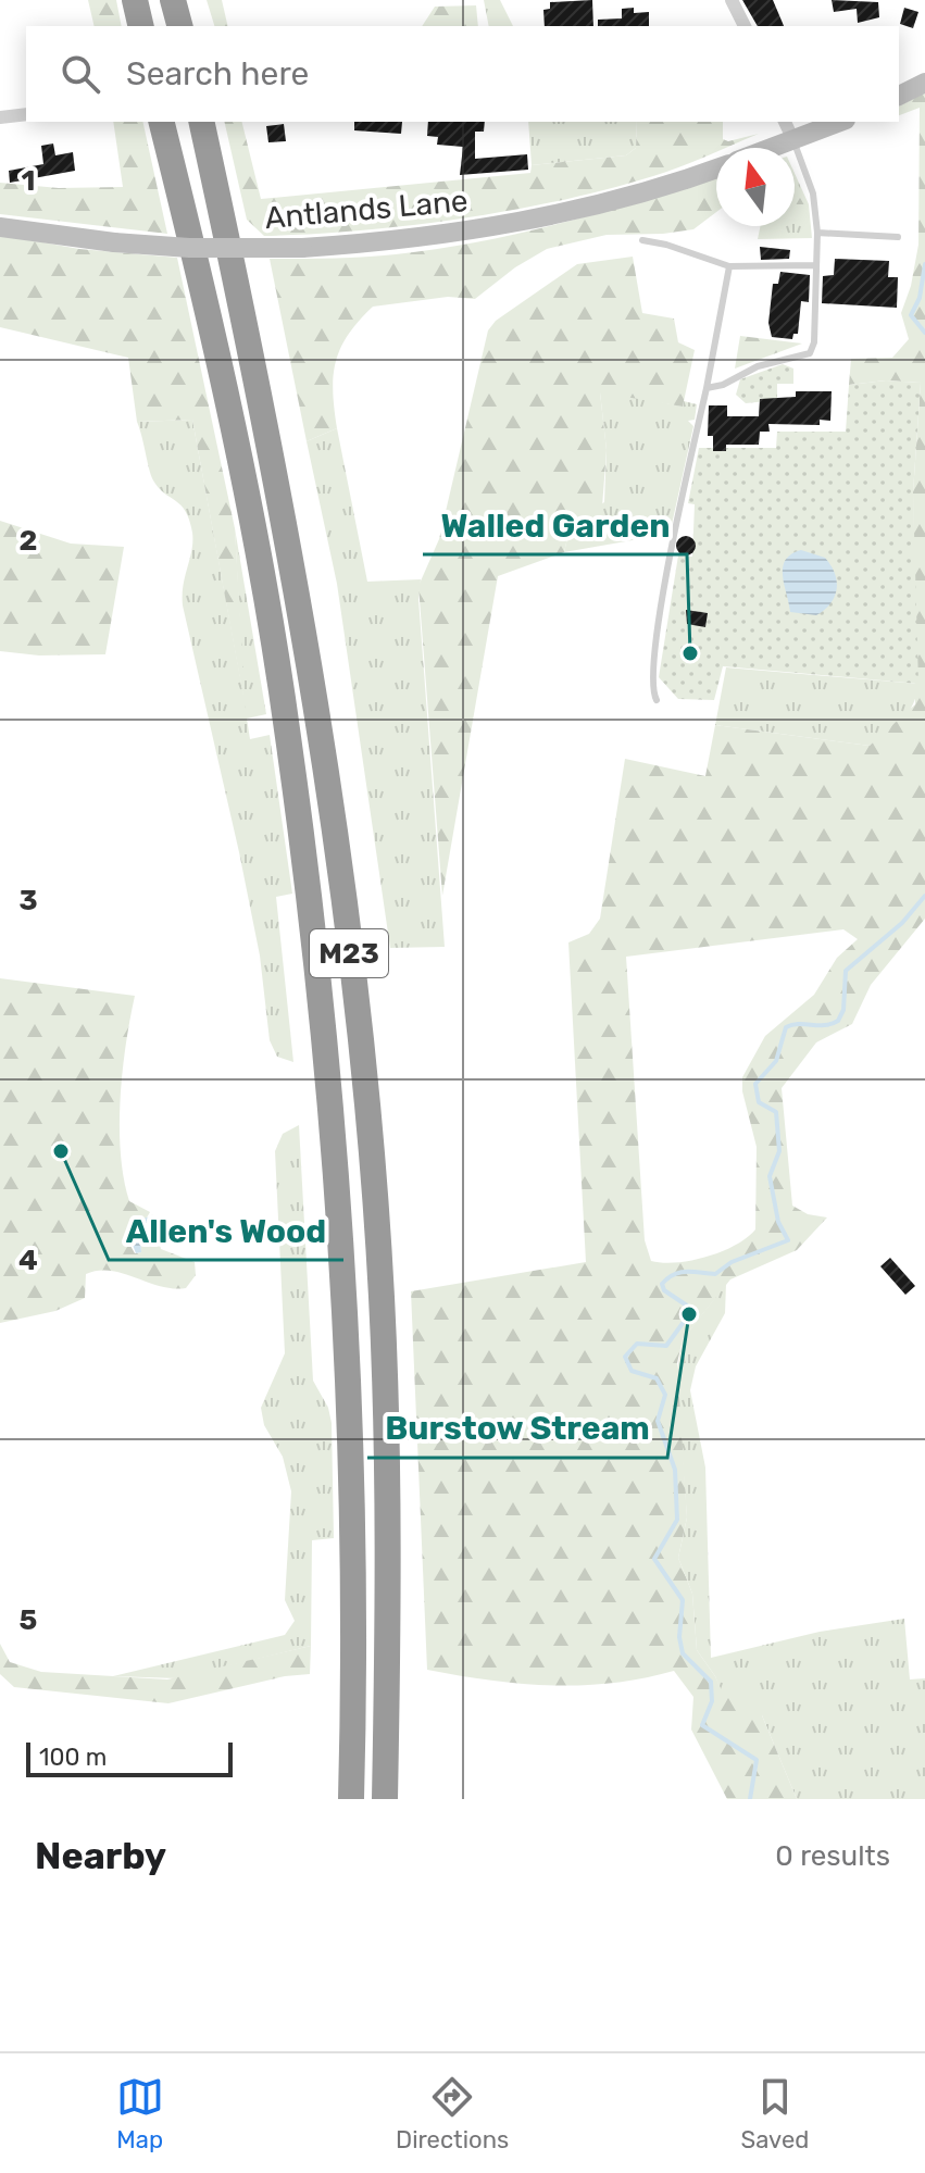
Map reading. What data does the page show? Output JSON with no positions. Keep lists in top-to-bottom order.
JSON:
{
  "streets": {
    "highway": ["M23"],
    "main road": ["Antlands Lane"]
  },
  "places": ["Walled Garden", "Allen's Wood", "Burstow Stream"],
  "scale_bar": "100 m",
  "north": "top",
  "page": {
    "search": "Search here",
    "scale": "100 m",
    "heading": ["Nearby", "0 results"],
    "nav": ["Map", "Directions", "Saved"]
  },
  "grid": {
    "rows": [
      "1",
      "2",
      "3",
      "4",
      "5"
    ]
  }
}
